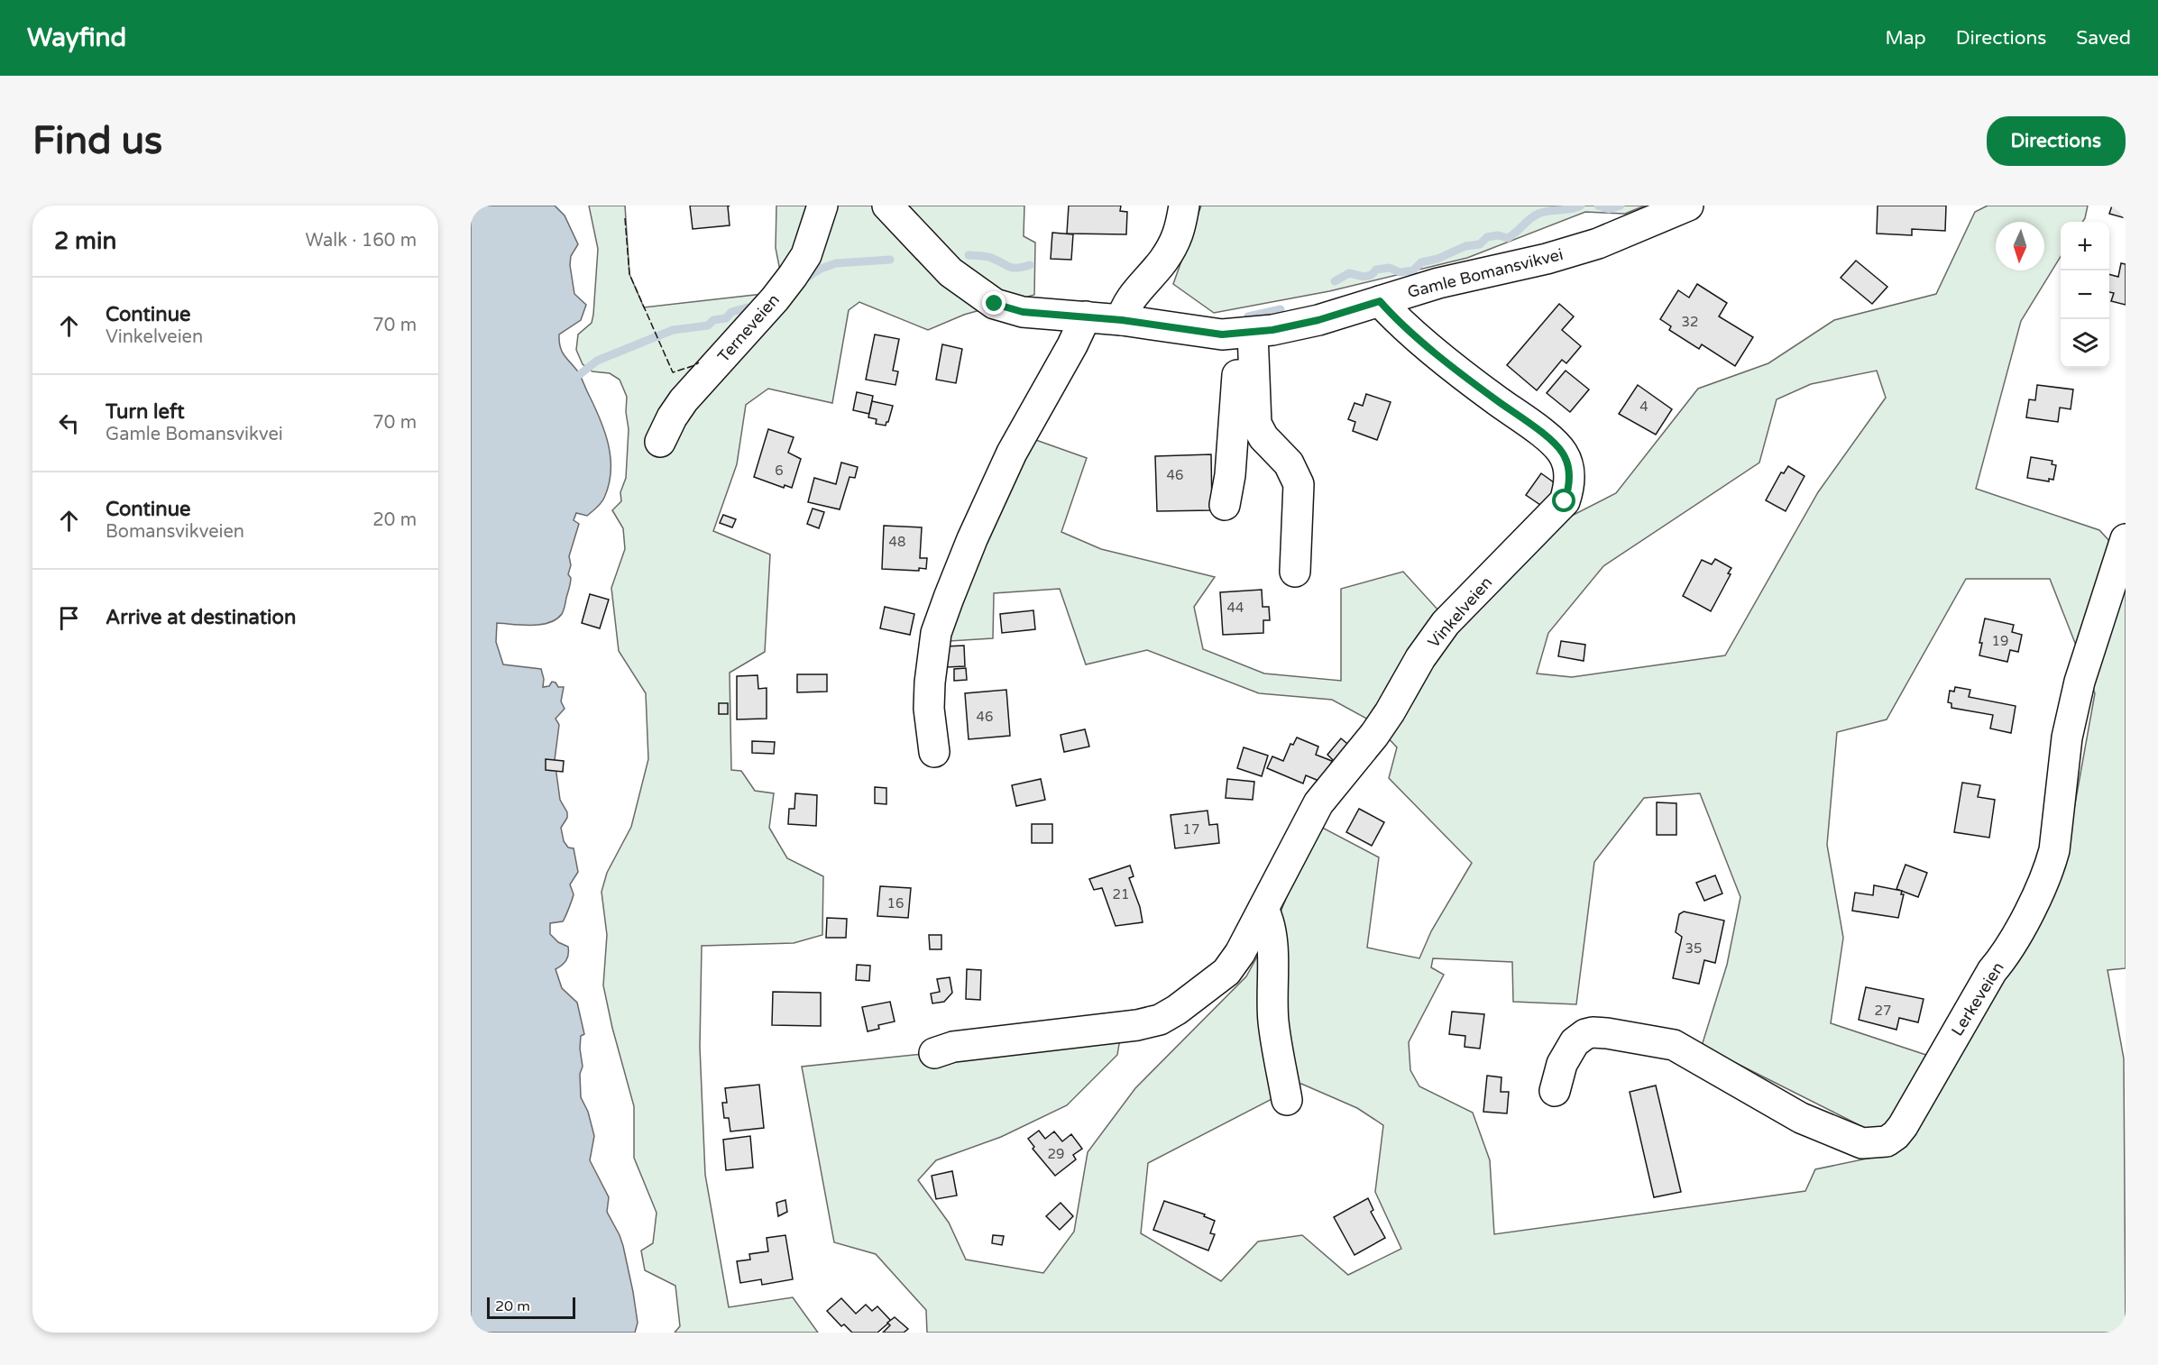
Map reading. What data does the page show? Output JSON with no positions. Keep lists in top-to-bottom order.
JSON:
{
  "streets": {
    "street": [
      "Gamle Bomansvikvei",
      "Terneveien",
      "Vinkelveien",
      "Lerkeveien"
    ]
  },
  "crossings": [
    ["Gamle Bomansvikvei", "Vinkelveien"]
  ],
  "house_numbers": [
    "32",
    "4",
    "6",
    "46",
    "48",
    "44",
    "19",
    "46",
    "17",
    "21",
    "16",
    "35",
    "27",
    "29"
  ],
  "scale_bar": "20 m",
  "north": "bottom",
  "page": {
    "header": "Wayfind",
    "nav": ["Map", "Directions", "Saved"],
    "buttons": "Directions",
    "title": "Find us",
    "heading": ["2 min", "Walk · 160 m"],
    "map_buttons": ["+", "−"],
    "list": [
      ["Continue", "Vinkelveien", "70 m"],
      ["Turn left", "Gamle Bomansvikvei", "70 m"],
      ["Continue", "Bomansvikveien", "20 m"],
      "Arrive at destination"
    ],
    "scale": "20 m"
  }
}
